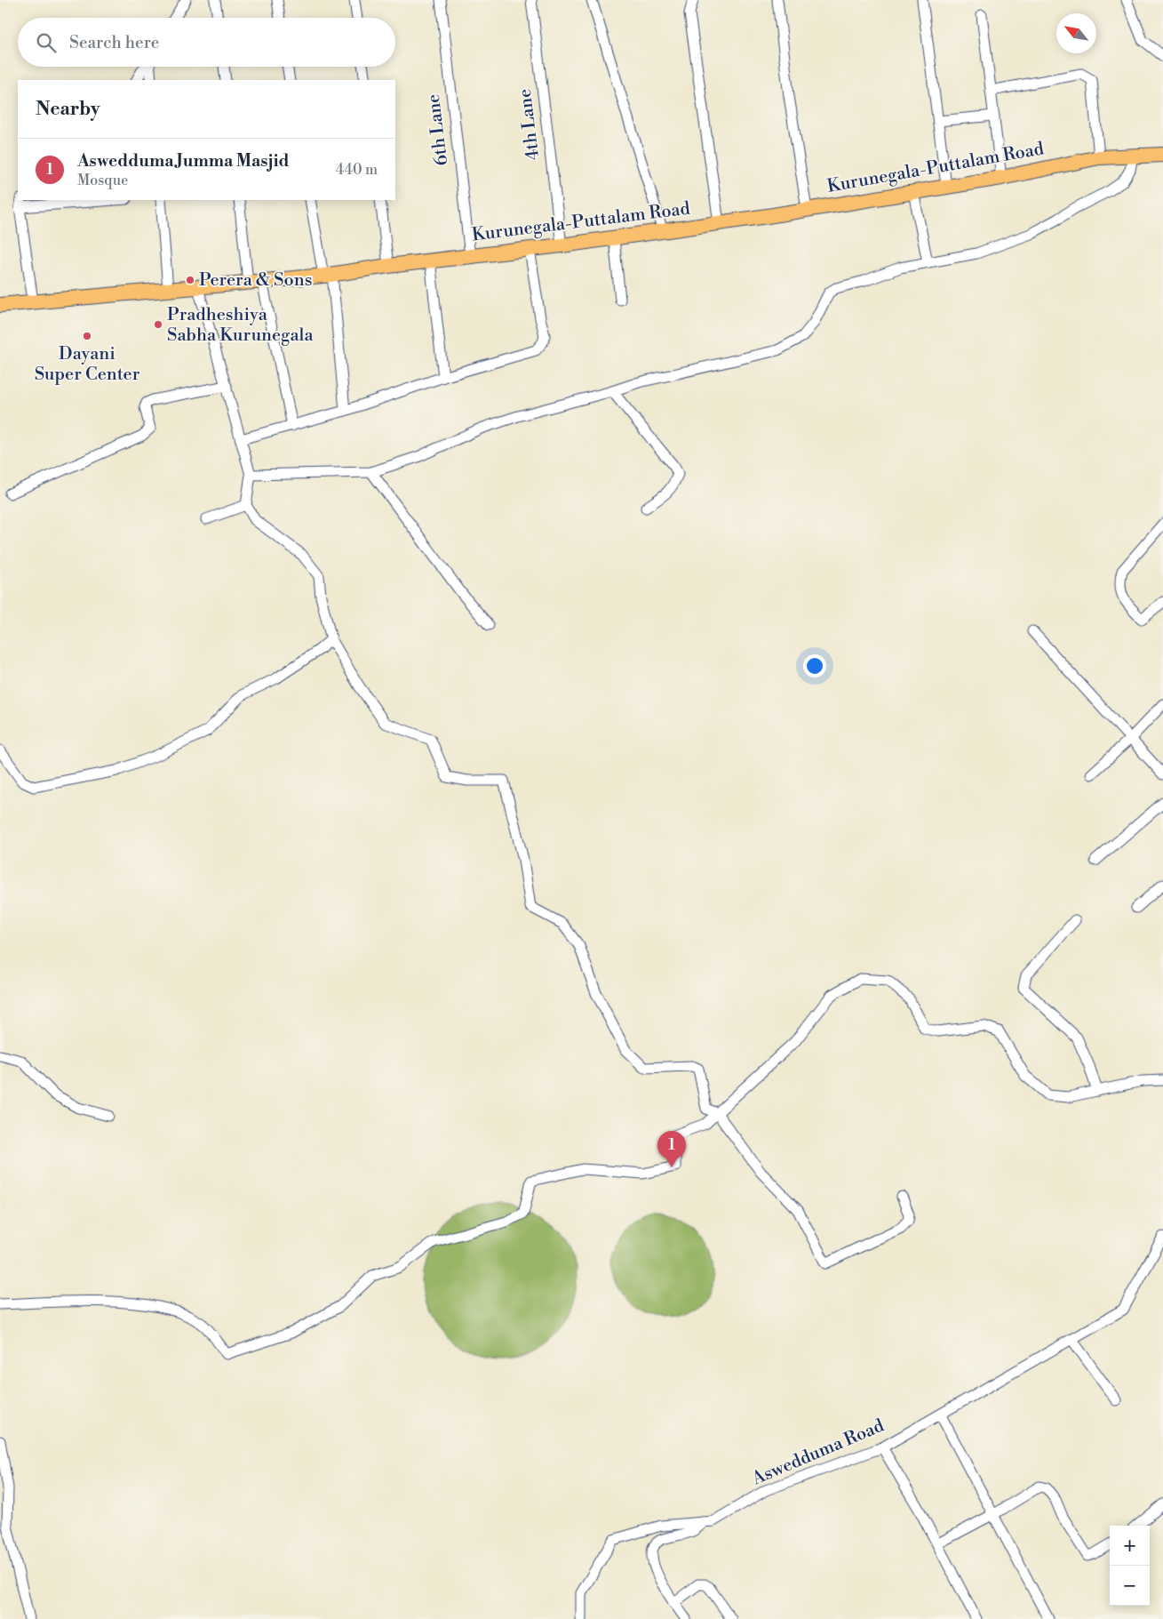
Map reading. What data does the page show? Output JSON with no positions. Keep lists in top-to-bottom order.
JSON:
{
  "streets": {
    "highway": ["Kurunegala-Puttalam Road"],
    "street": ["4th Lane", "6th Lane", "Aswedduma Road"]
  },
  "crossings": [
    ["4th Lane", "Kurunegala-Puttalam Road"],
    ["6th Lane", "Kurunegala-Puttalam Road"]
  ],
  "places": ["Perera & Sons", "Pradheshiya Sabha Kurunegala", "Dayani Super Center"],
  "north": "top left",
  "page": {
    "search": "Search here",
    "heading": "Nearby",
    "list": [
      {
        "mark": "1",
        "name": "Aswedduma Jumma Masjid",
        "note": "Mosque",
        "value": "440 m"
      }
    ],
    "pins": "1",
    "map_buttons": ["+", "−"]
  }
}
